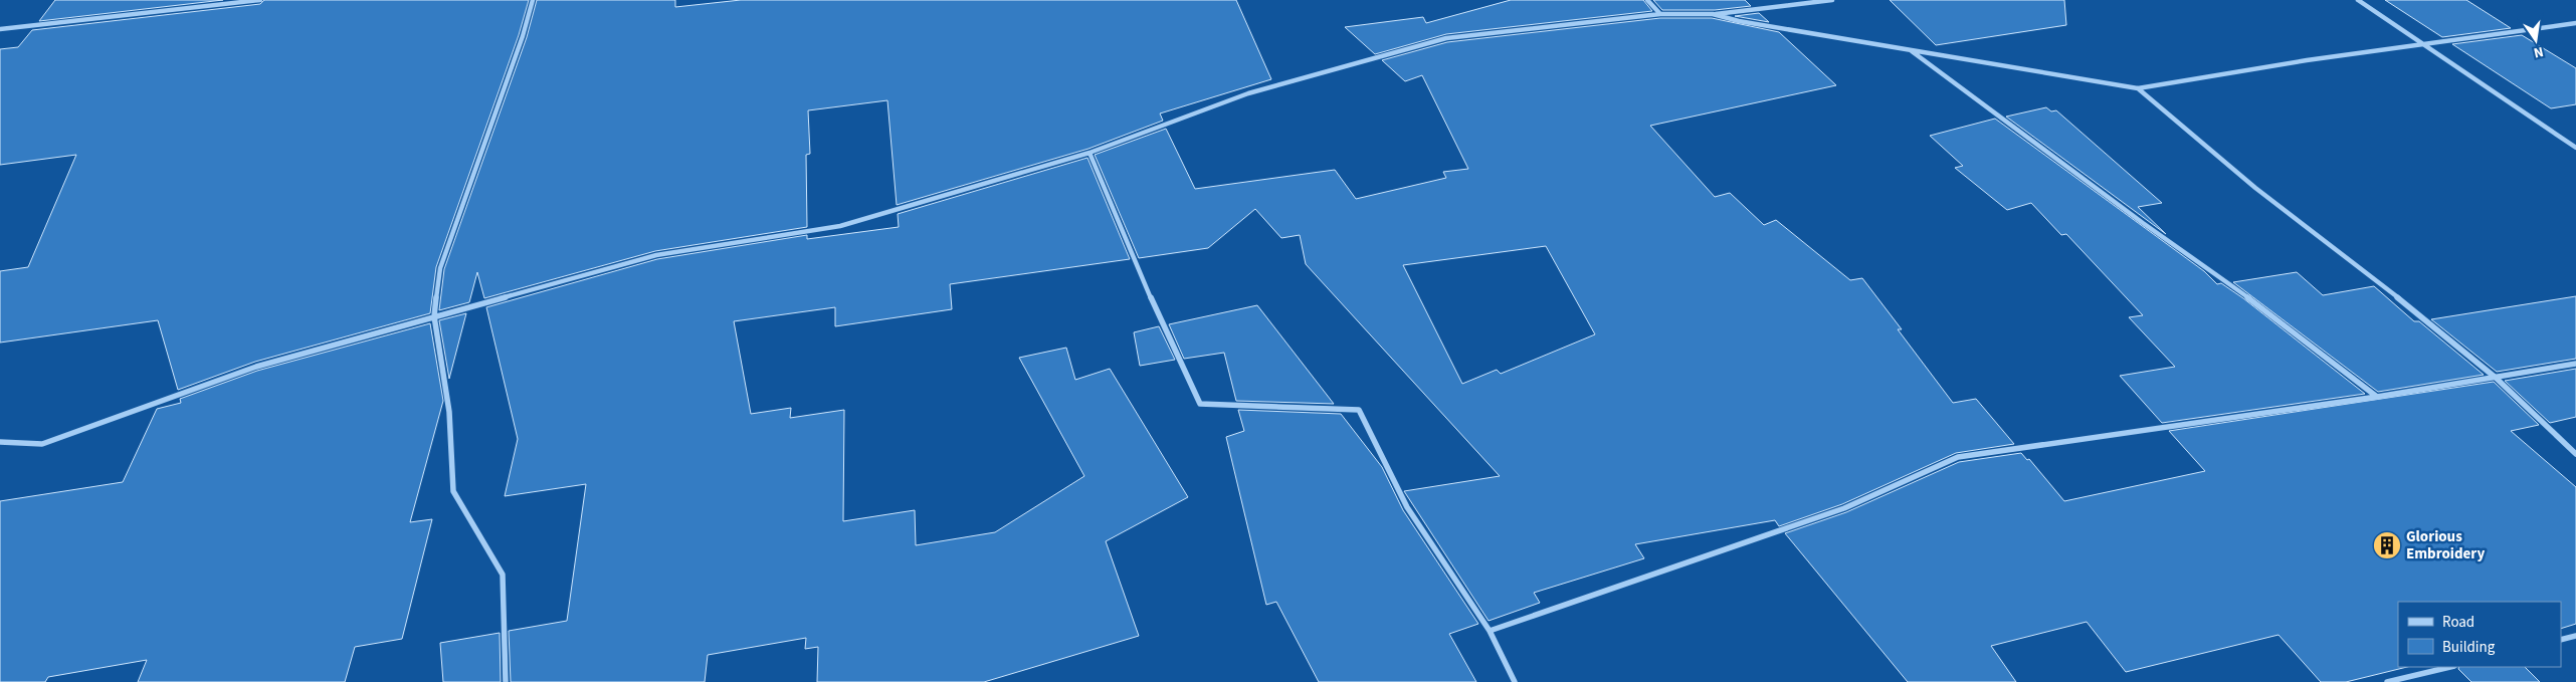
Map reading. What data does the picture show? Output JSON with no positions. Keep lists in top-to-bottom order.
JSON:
{
  "places": {
    "building": ["Glorious Embroidery"]
  },
  "legend": ["Road", "Building"],
  "north": "bottom"
}
